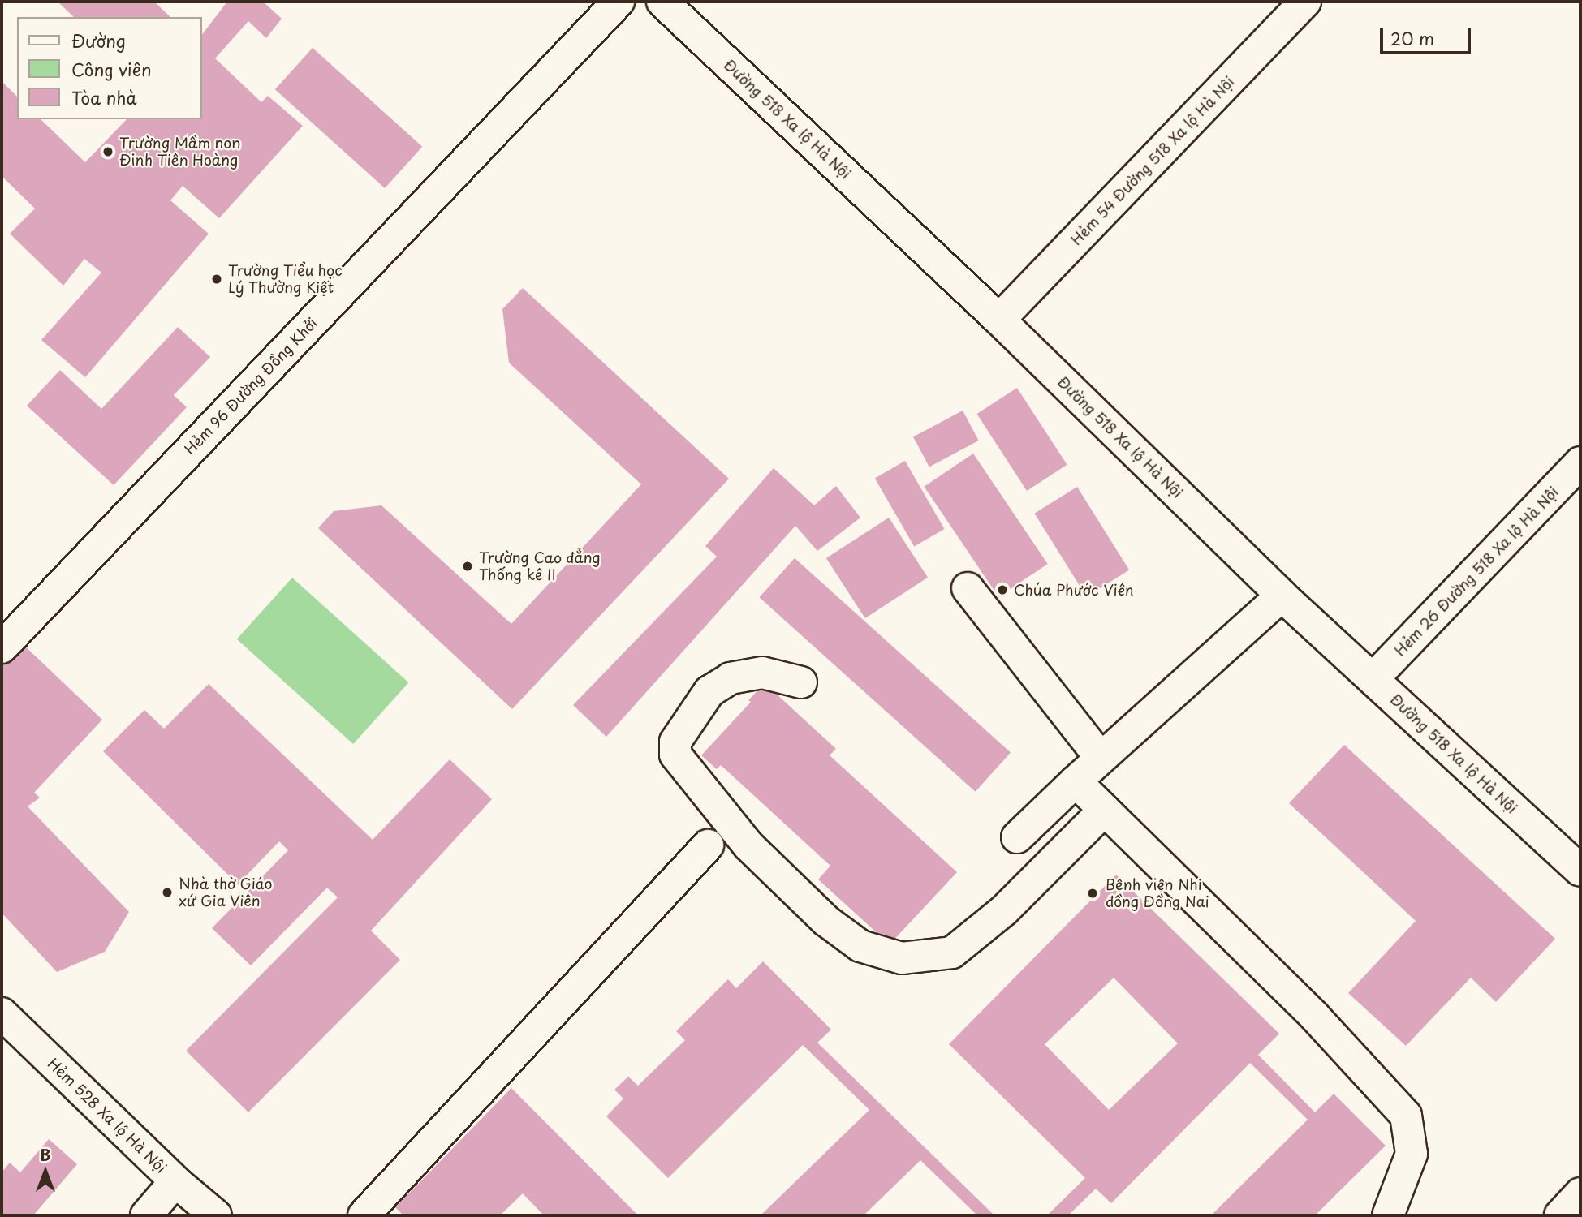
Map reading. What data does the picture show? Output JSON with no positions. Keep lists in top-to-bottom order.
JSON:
{
  "streets": {
    "street": [
      "Đường 518 Xa lộ Hà Nội",
      "Hẻm 54 Đường 518 Xa lộ Hà Nội",
      "Hẻm 96 Đường Đồng Khởi",
      "Hẻm 26 Đường 518 Xa lộ Hà Nội",
      "Hẻm 528 Xa lộ Hà Nội"
    ]
  },
  "crossings": [
    ["Đường 518 Xa lộ Hà Nội", "Hẻm 54 Đường 518 Xa lộ Hà Nội"],
    ["Đường 518 Xa lộ Hà Nội", "Hẻm 26 Đường 518 Xa lộ Hà Nội"]
  ],
  "places": [
    "Trường Mầm non Đinh Tiên Hoàng",
    "Trường Tiểu học Lý Thường Kiệt",
    "Trường Cao đẳng Thống kê II",
    "Chúa Phước Viên",
    "Nhà thờ Giáo xứ Gia Viên",
    "Bệnh viện Nhi đồng Đồng Nai"
  ],
  "legend": ["Đường", "Công viên", "Tòa nhà"],
  "scale_bar": "20 m",
  "north": "top"
}
